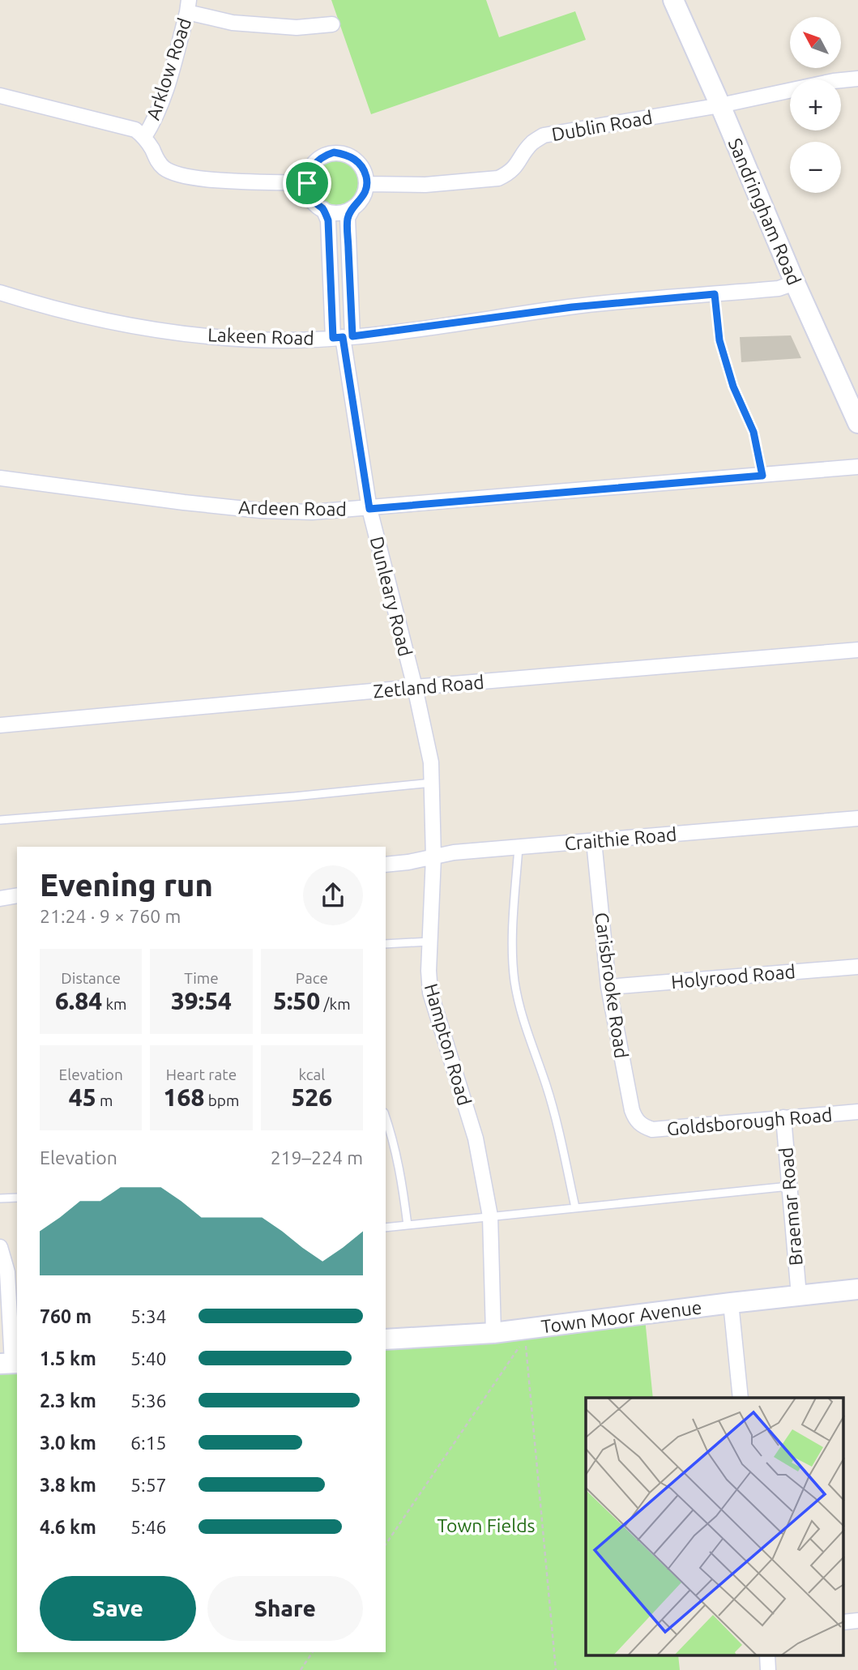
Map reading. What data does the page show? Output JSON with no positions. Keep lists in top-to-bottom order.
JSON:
{
  "streets": {
    "street": [
      "Arklow Road",
      "Dublin Road",
      "Sandringham Road",
      "Lakeen Road",
      "Ardeen Road",
      "Dunleary Road",
      "Zetland Road",
      "Craithie Road",
      "Holyrood Road",
      "Carisbrooke Road",
      "Hampton Road",
      "Goldsborough Road",
      "Braemar Road",
      "Town Moor Avenue"
    ]
  },
  "crossings": [
    ["Dublin Road", "Sandringham Road"],
    ["Dublin Road", "Dunleary Road"],
    ["Sandringham Road", "Lakeen Road"],
    ["Lakeen Road", "Dunleary Road"],
    ["Ardeen Road", "Dunleary Road"],
    ["Dunleary Road", "Zetland Road"],
    ["Dunleary Road", "Hampton Road"],
    ["Zetland Road", "Hampton Road"],
    ["Craithie Road", "Carisbrooke Road"],
    ["Craithie Road", "Hampton Road"],
    ["Holyrood Road", "Carisbrooke Road"],
    ["Carisbrooke Road", "Goldsborough Road"],
    ["Hampton Road", "Town Moor Avenue"],
    ["Goldsborough Road", "Braemar Road"],
    ["Braemar Road", "Town Moor Avenue"]
  ],
  "parks": ["Town Fields"],
  "north": "top left",
  "page": {
    "map_buttons": ["+", "−"],
    "heading": ["Evening run", "21:24 · 9 × 760 m"],
    "stats": [
      ["Distance", "6.84 km"],
      ["Time", "39:54"],
      ["Pace", "5:50 /km"],
      ["Elevation", "45 m"],
      ["Heart rate", "168 bpm"],
      ["kcal", "526"]
    ],
    "chart": ["Elevation", "219–224 m"],
    "list": [
      {
        "name": "760 m",
        "note": "5:34"
      },
      {
        "name": "1.5 km",
        "note": "5:40"
      },
      {
        "name": "2.3 km",
        "note": "5:36"
      },
      {
        "name": "3.0 km",
        "note": "6:15"
      },
      {
        "name": "3.8 km",
        "note": "5:57"
      },
      {
        "name": "4.6 km",
        "note": "5:46"
      }
    ],
    "buttons": ["Save", "Share"]
  }
}
